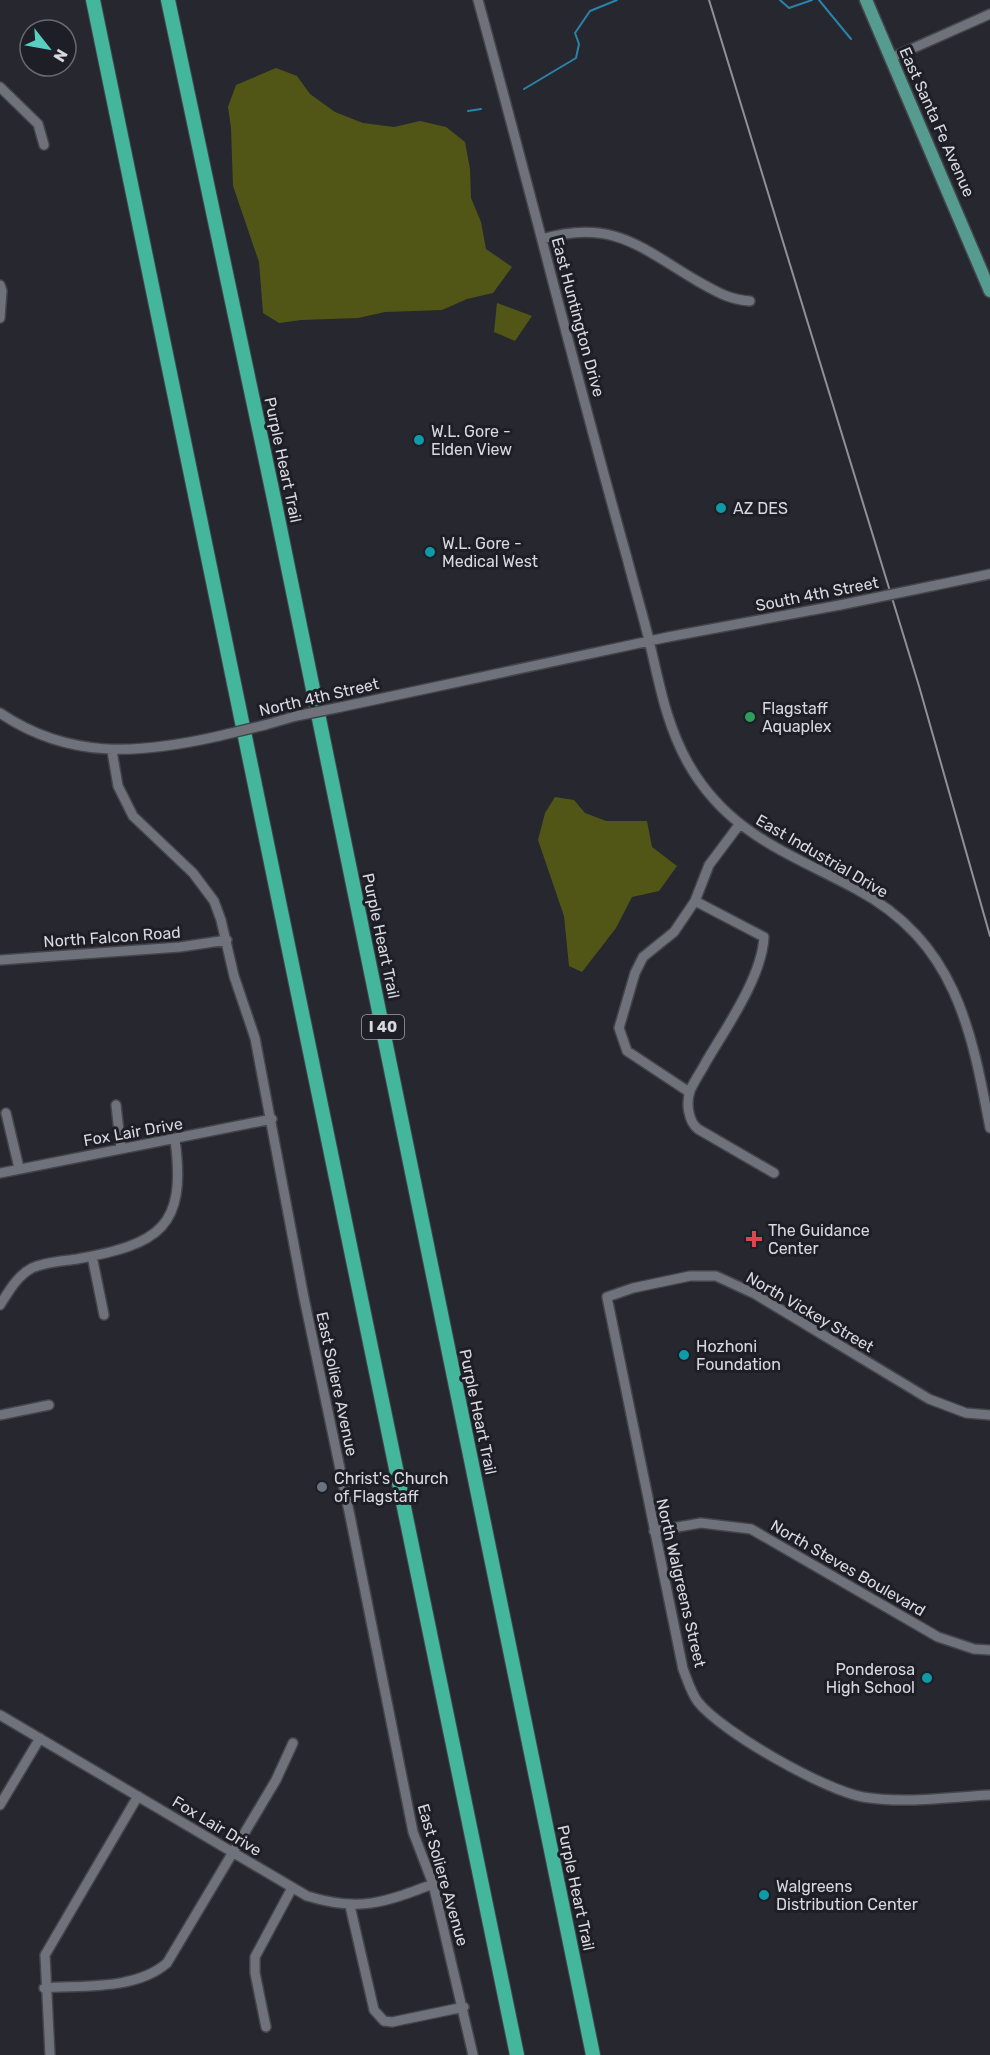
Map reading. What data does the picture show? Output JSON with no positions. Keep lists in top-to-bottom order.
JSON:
{
  "streets": {
    "highway": ["Purple Heart Trail", "I 40"],
    "main road": ["East Santa Fe Avenue"],
    "street": [
      "East Huntington Drive",
      "South 4th Street",
      "North 4th Street",
      "East Industrial Drive",
      "North Falcon Road",
      "Fox Lair Drive",
      "North Vickey Street",
      "East Soliere Avenue",
      "North Steves Boulevard",
      "North Walgreens Street"
    ]
  },
  "crossings": [
    ["East Huntington Drive", "South 4th Street"],
    ["East Huntington Drive", "North 4th Street"],
    ["East Huntington Drive", "East Industrial Drive"],
    ["South 4th Street", "North 4th Street"],
    ["South 4th Street", "East Industrial Drive"],
    ["North 4th Street", "East Industrial Drive"],
    ["North 4th Street", "East Soliere Avenue"],
    ["North Falcon Road", "East Soliere Avenue"],
    ["Fox Lair Drive", "East Soliere Avenue"],
    ["North Vickey Street", "North Walgreens Street"],
    ["North Steves Boulevard", "North Walgreens Street"]
  ],
  "places": {
    "other": [
      "W.L. Gore - Elden View",
      "AZ DES",
      "W.L. Gore - Medical West",
      "Flagstaff Aquaplex",
      "Hozhoni Foundation",
      "Christ's Church of Flagstaff",
      "Ponderosa High School",
      "Walgreens Distribution Center"
    ],
    "health": ["The Guidance Center"]
  },
  "north": "bottom right"
}
